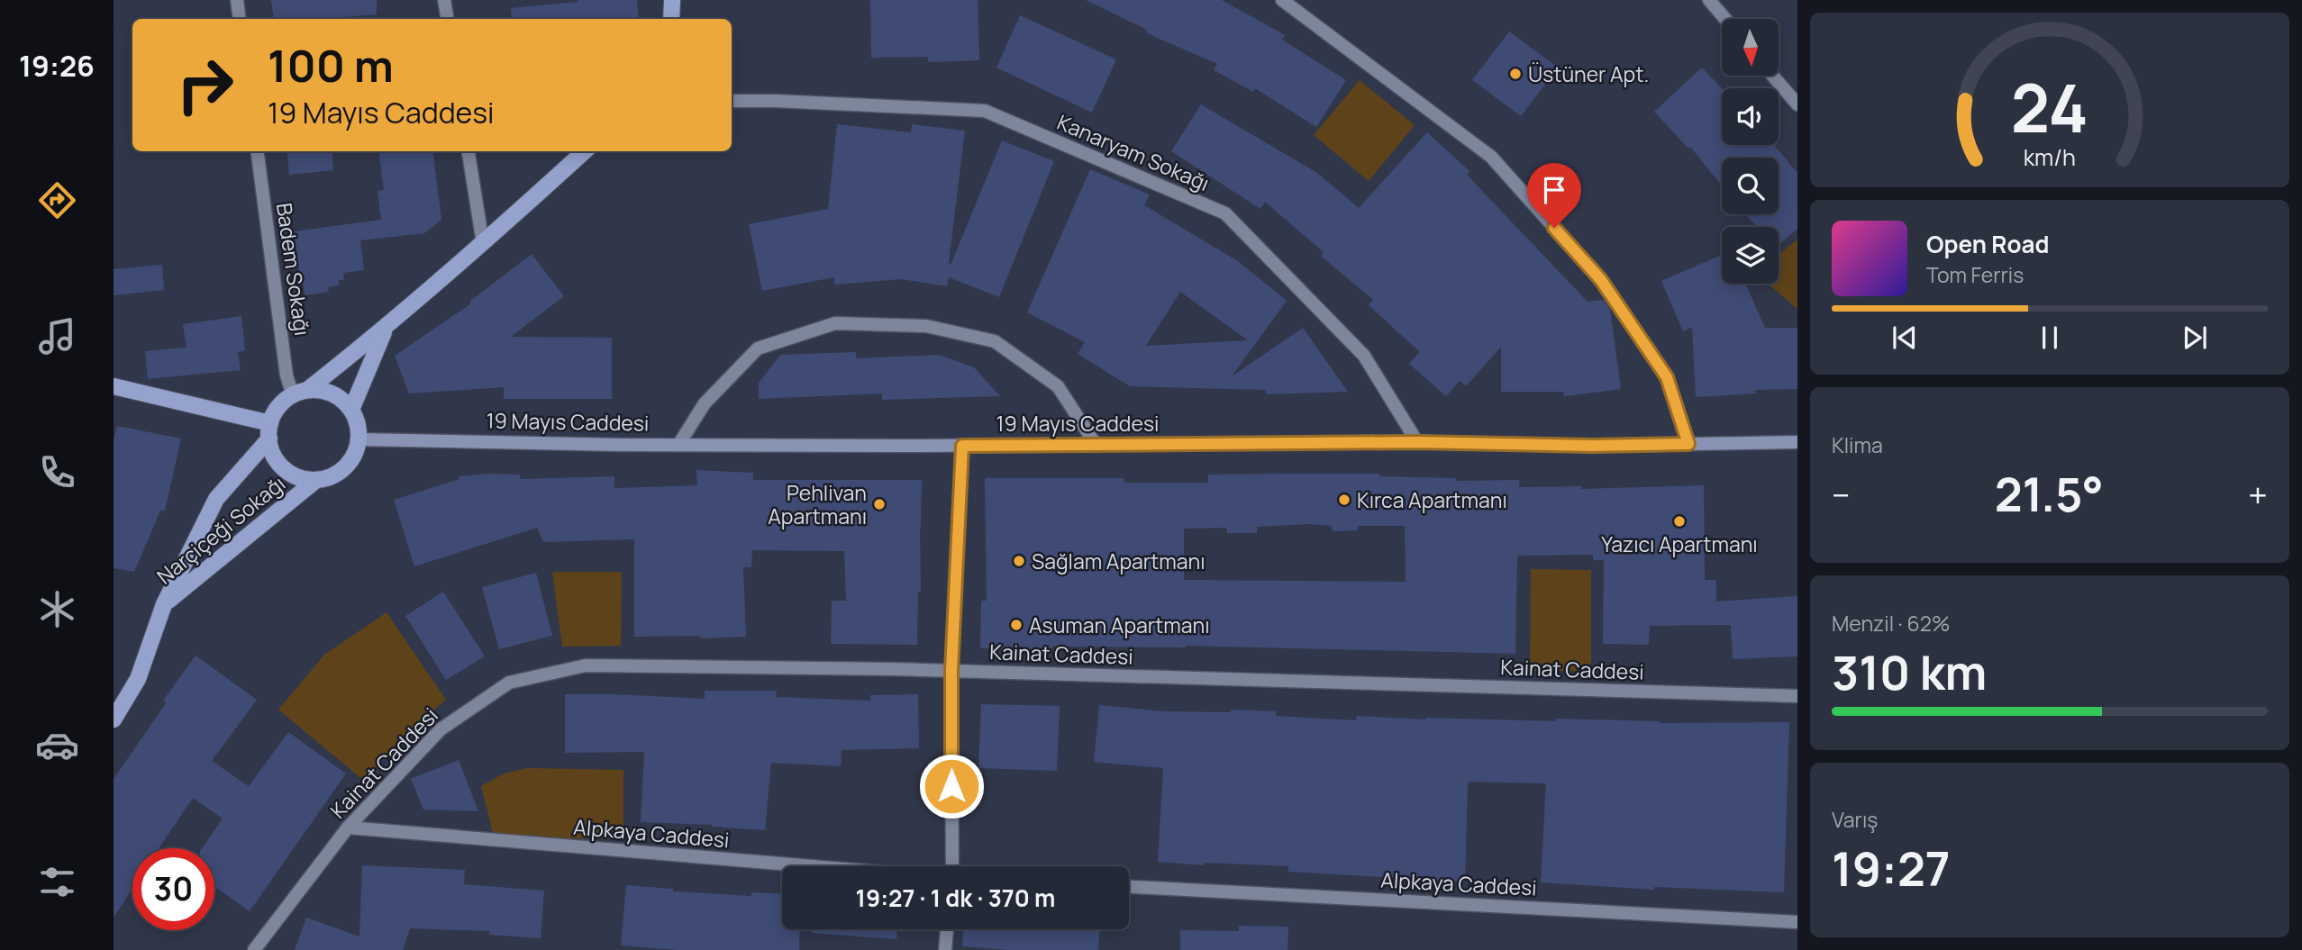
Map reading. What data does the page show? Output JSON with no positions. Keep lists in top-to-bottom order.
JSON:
{
  "streets": {
    "main road": ["Narçiçeği Sokağı"],
    "street": [
      "Kanaryam Sokağı",
      "Badem Sokağı",
      "19 Mayıs Caddesi",
      "Kainat Caddesi",
      "Alpkaya Caddesi"
    ]
  },
  "crossings": [
    ["Kanaryam Sokağı", "19 Mayıs Caddesi"],
    ["Badem Sokağı", "19 Mayıs Caddesi"],
    ["Badem Sokağı", "Narçiçeği Sokağı"],
    ["19 Mayıs Caddesi", "Narçiçeği Sokağı"],
    ["Kainat Caddesi", "Alpkaya Caddesi"]
  ],
  "places": [
    "Üstüner Apt.",
    "Kırca Apartmanı",
    "Pehlivan Apartmanı",
    "Yazıcı Apartmanı",
    "Sağlam Apartmanı",
    "Asuman Apartmanı"
  ],
  "north": "bottom",
  "page": {
    "tabs": "19:26",
    "turn": ["100 m", "19 Mayıs Caddesi"],
    "song": ["Open Road", "Tom Ferris"],
    "tile": [
      "Klima",
      ["Menzil · 62%", "310 km"],
      ["Varış", "19:27"]
    ],
    "heat": ["−", "21.5°", "+"],
    "limit": "30",
    "trip": "19:27 · 1 dk · 370 m",
    "gauge": ["24", "km/h"]
  }
}
